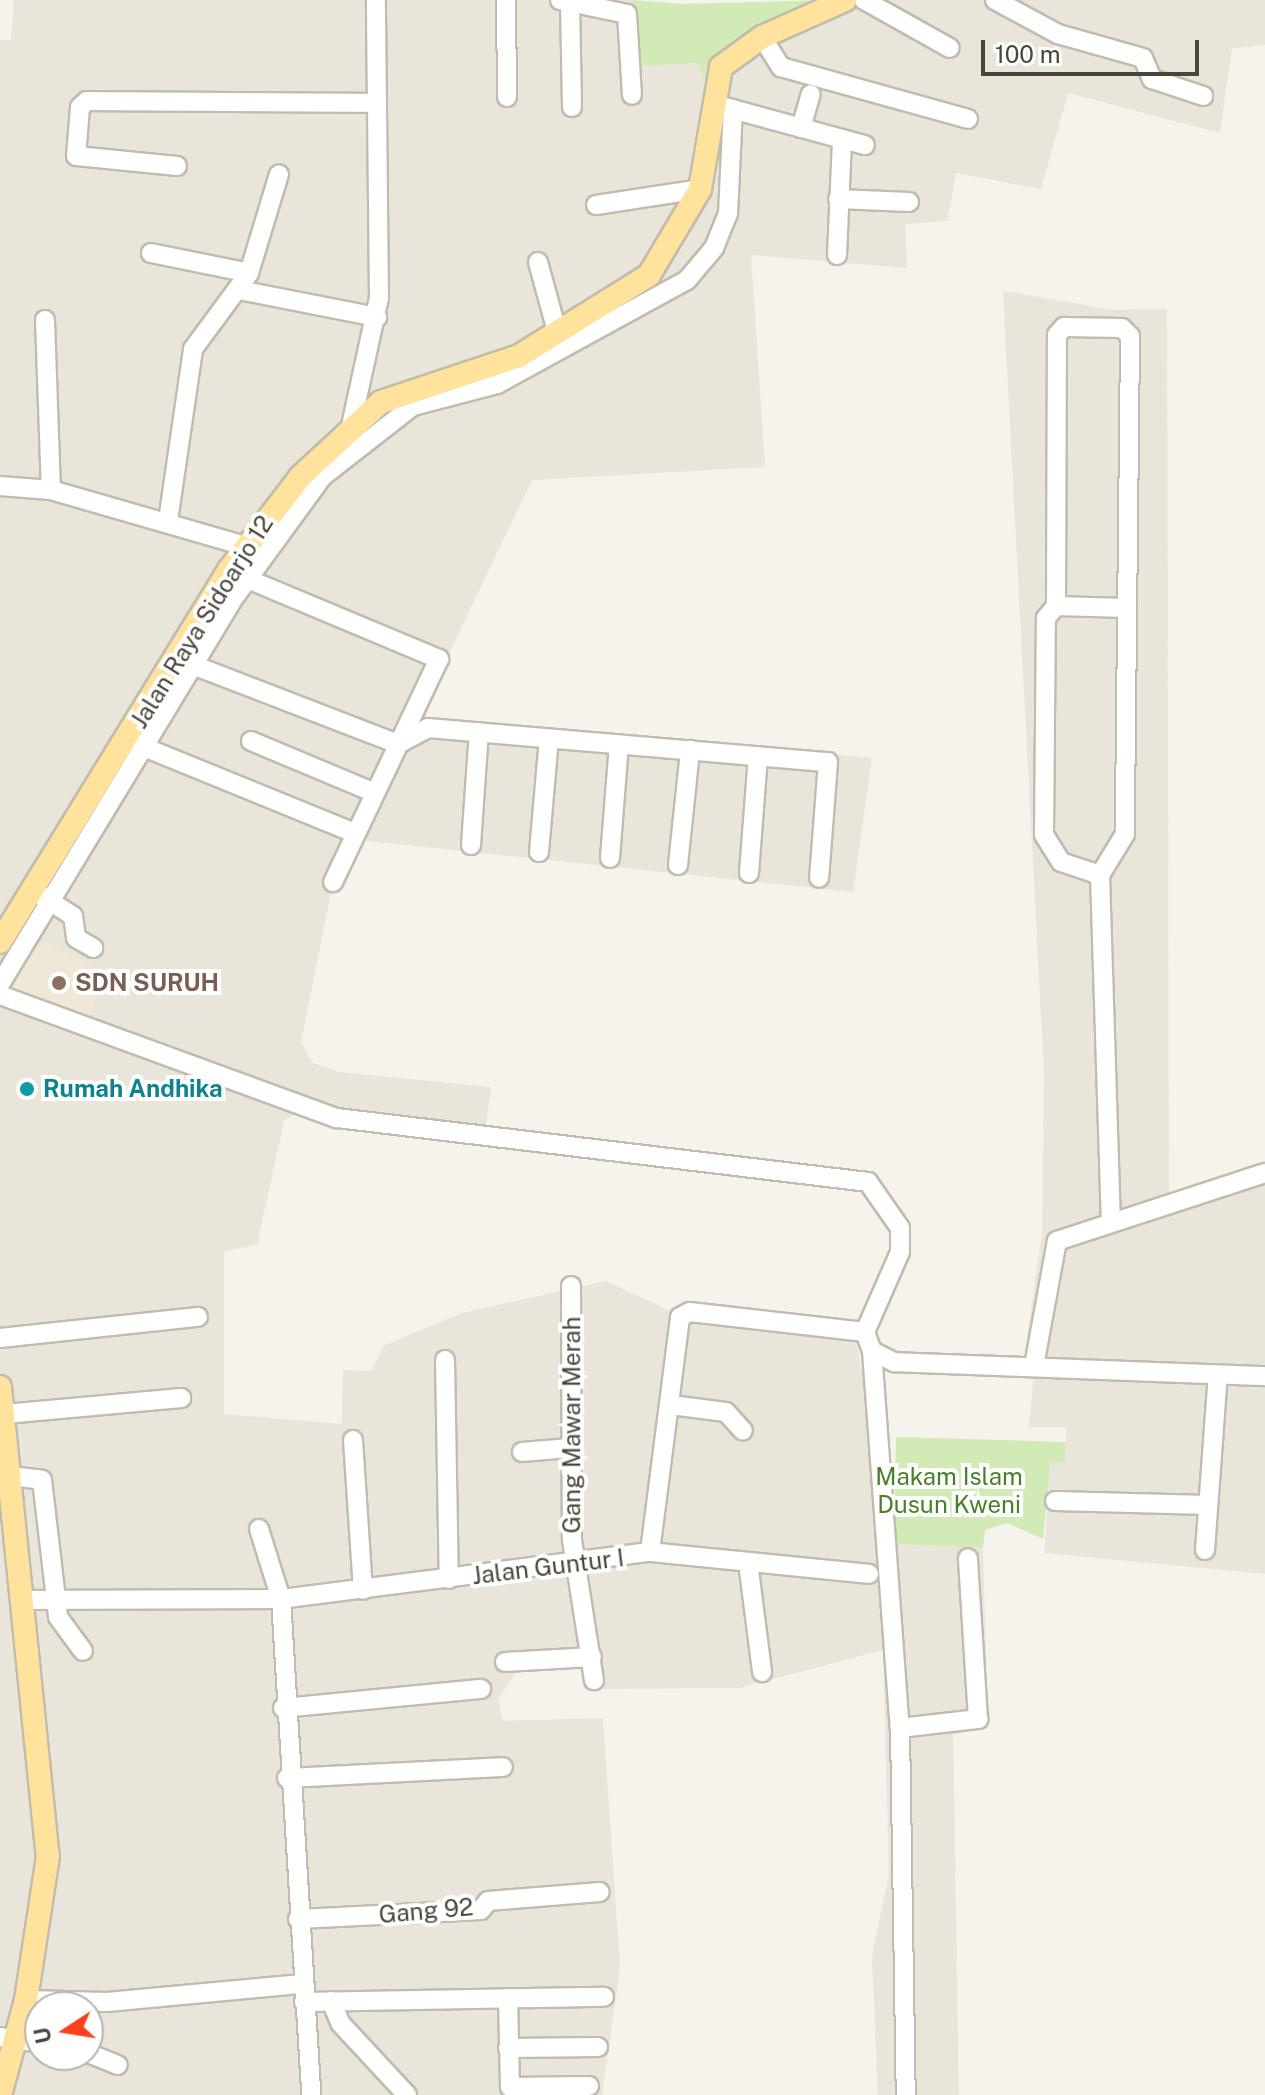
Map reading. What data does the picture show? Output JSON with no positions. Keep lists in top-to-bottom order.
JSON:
{
  "streets": {
    "main road": ["Jalan Raya Sidoarjo 12"],
    "street": ["Gang Mawar Merah", "Jalan Guntur I", "Gang 92"]
  },
  "crossings": [
    ["Gang Mawar Merah", "Jalan Guntur I"]
  ],
  "parks": ["Makam Islam Dusun Kweni"],
  "places": ["SDN SURUH", "Rumah Andhika"],
  "scale_bar": "100 m",
  "north": "left"
}
